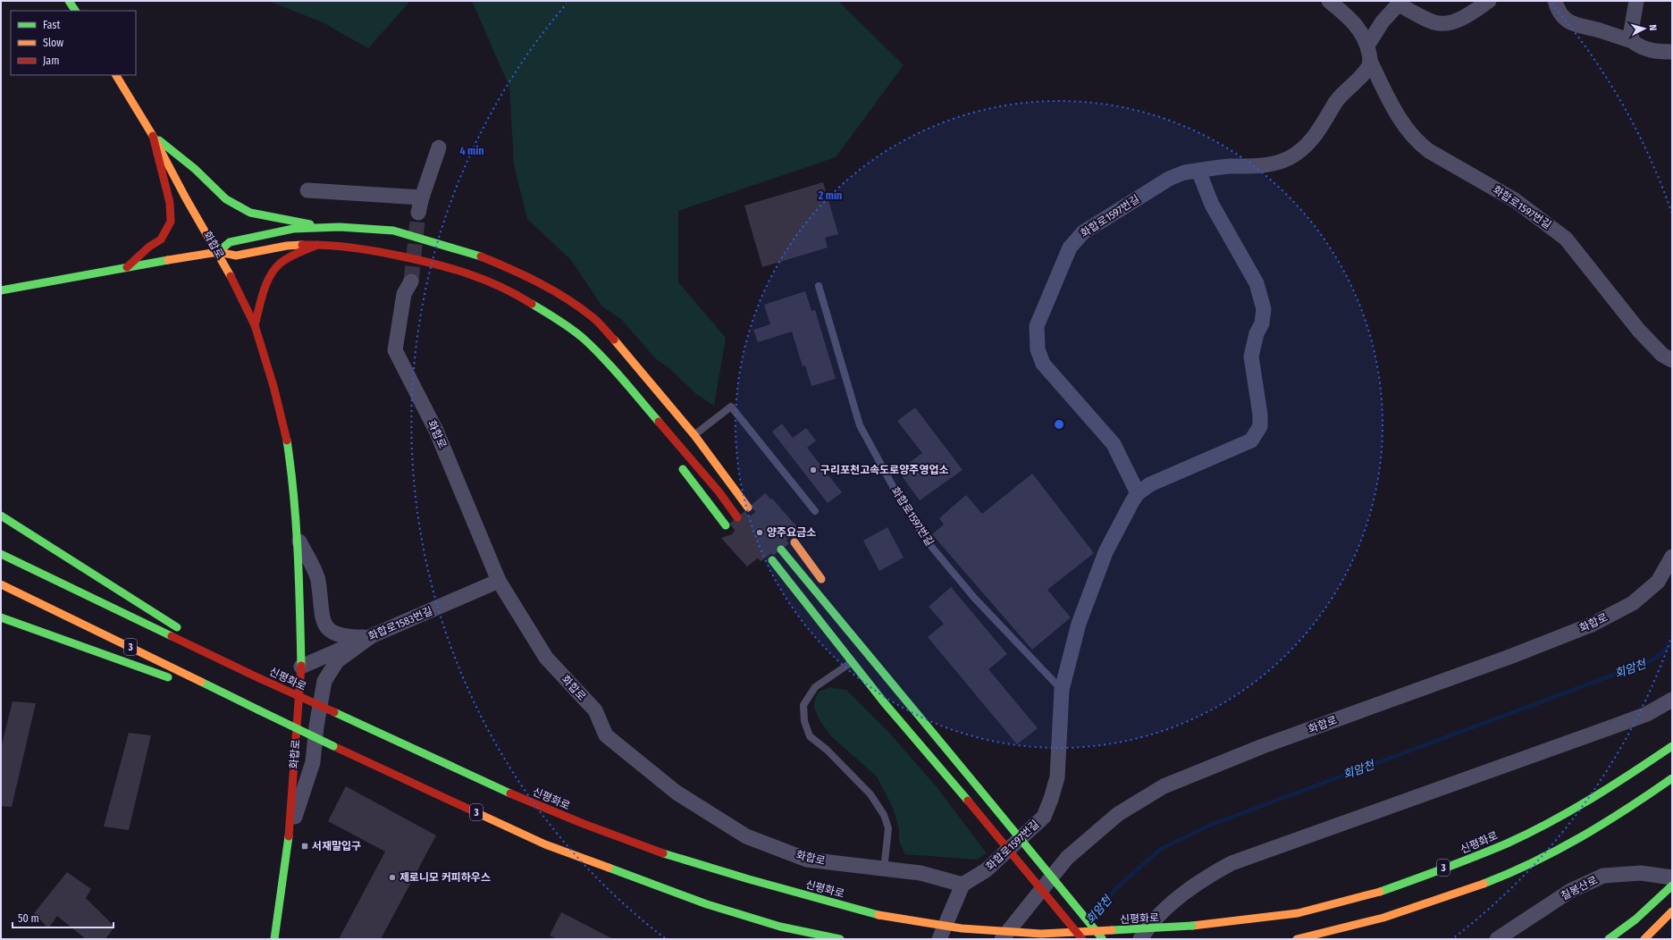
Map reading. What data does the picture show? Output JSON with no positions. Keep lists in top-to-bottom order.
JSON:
{
  "streets": {
    "main road": ["화합로", "3", "신평화로"],
    "street": ["화합로1597번길", "화합로1583번길", "칠봉산로"]
  },
  "crossings": [
    ["화합로1597번길", "화합로"],
    ["화합로", "화합로1583번길"]
  ],
  "water": ["회암천"],
  "places": {
    "other": ["구리포천고속도로양주영업소", "양주요금소", "제로니모 커피하우스"],
    "transit": ["서재말입구"]
  },
  "legend": ["Fast", "Slow", "Jam"],
  "scale_bar": "50 m",
  "north": "right",
  "rings": ["4 min", "2 min"]
}
